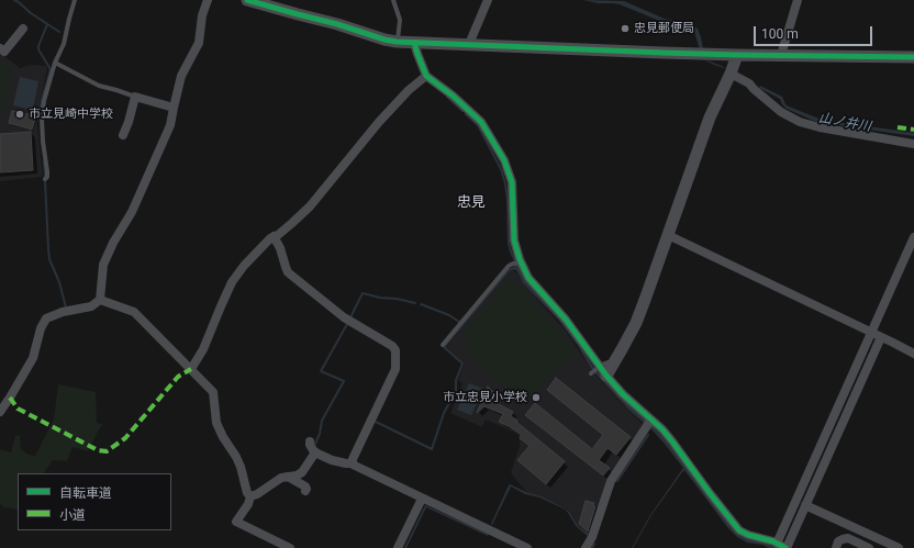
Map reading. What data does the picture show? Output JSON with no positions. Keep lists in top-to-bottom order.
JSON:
{
  "districts": ["忠見"],
  "water": ["山ノ井川"],
  "places": ["忠見郵便局", "市立見崎中学校", "市立忠見小学校"],
  "legend": ["自転車道", "小道"],
  "scale_bar": "100 m"
}
